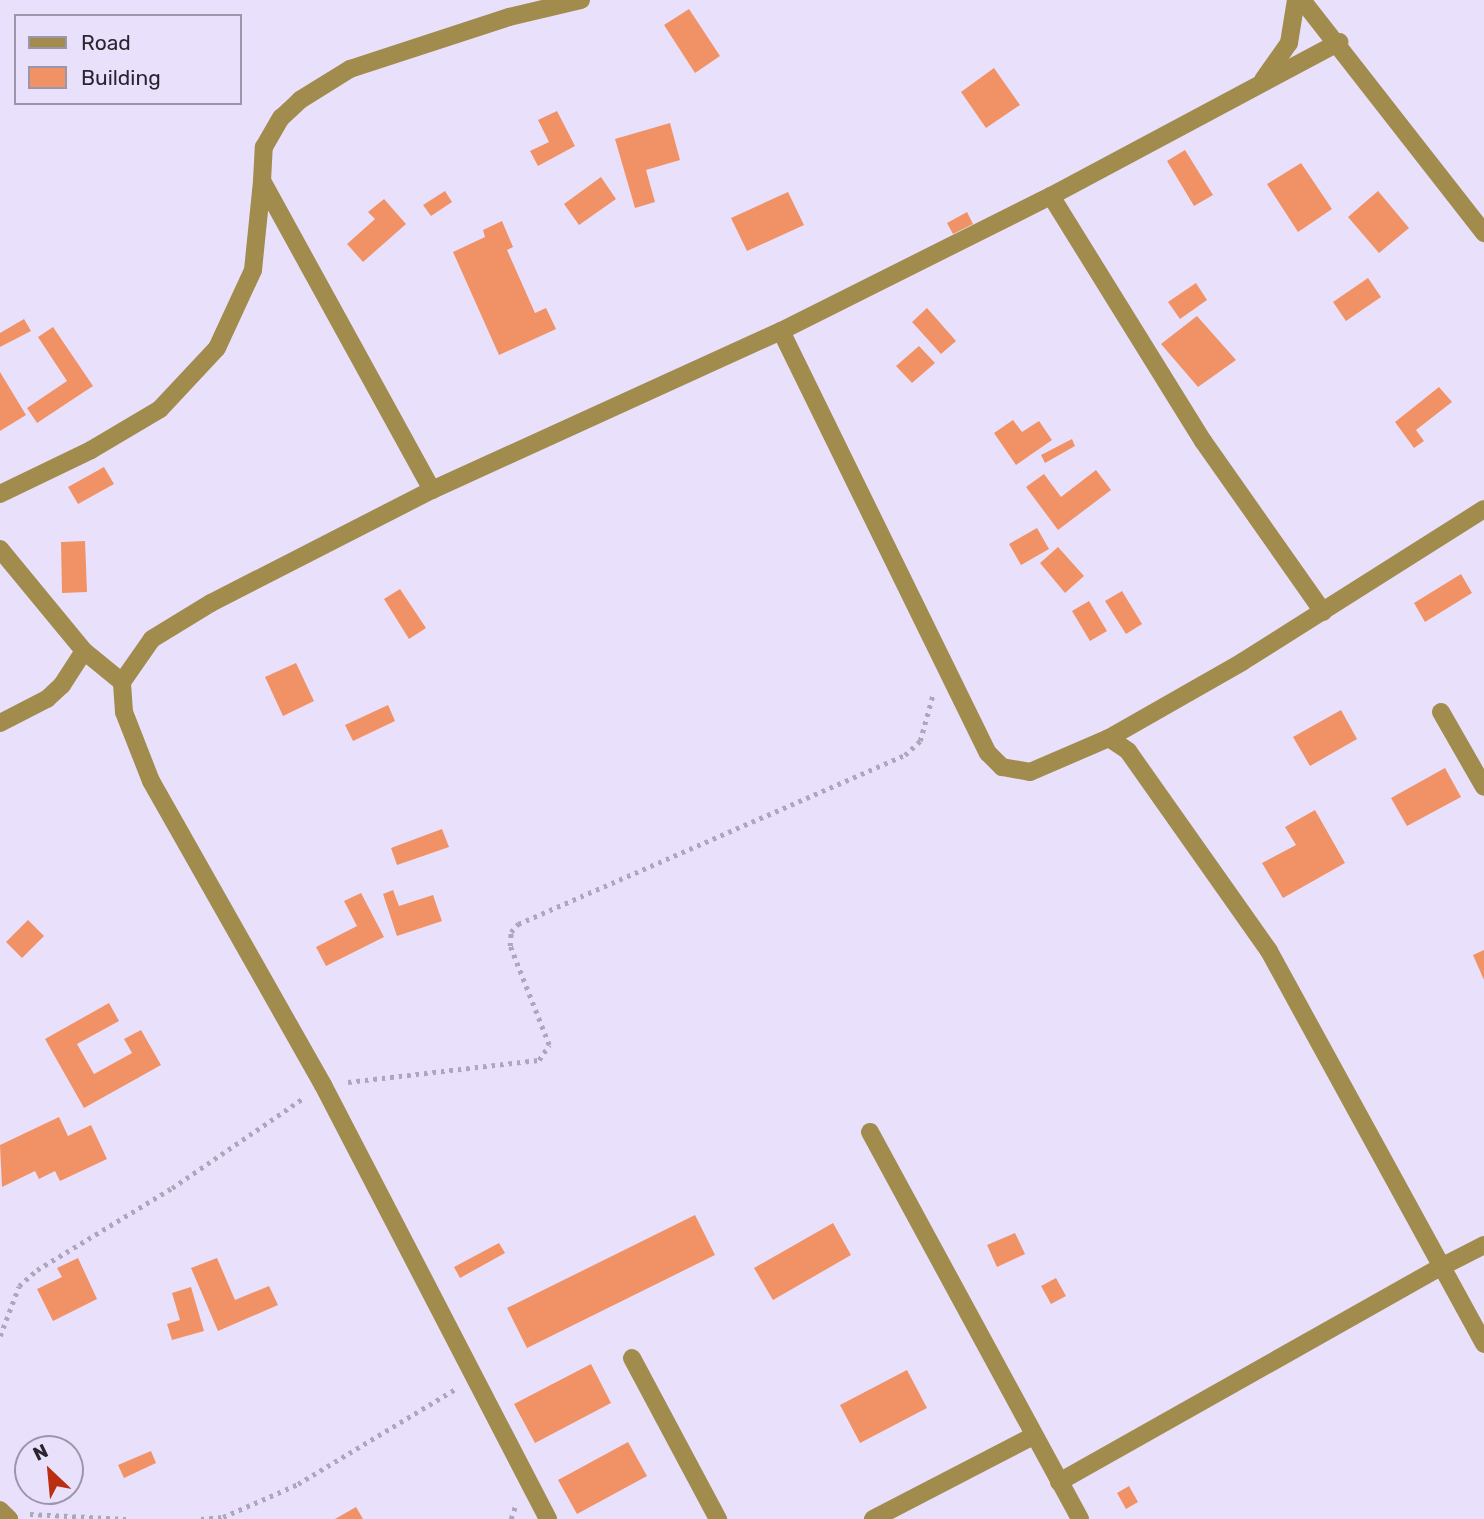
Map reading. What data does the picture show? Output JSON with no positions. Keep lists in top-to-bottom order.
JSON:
{
  "legend": ["Road", "Building"],
  "north": "top left"
}
